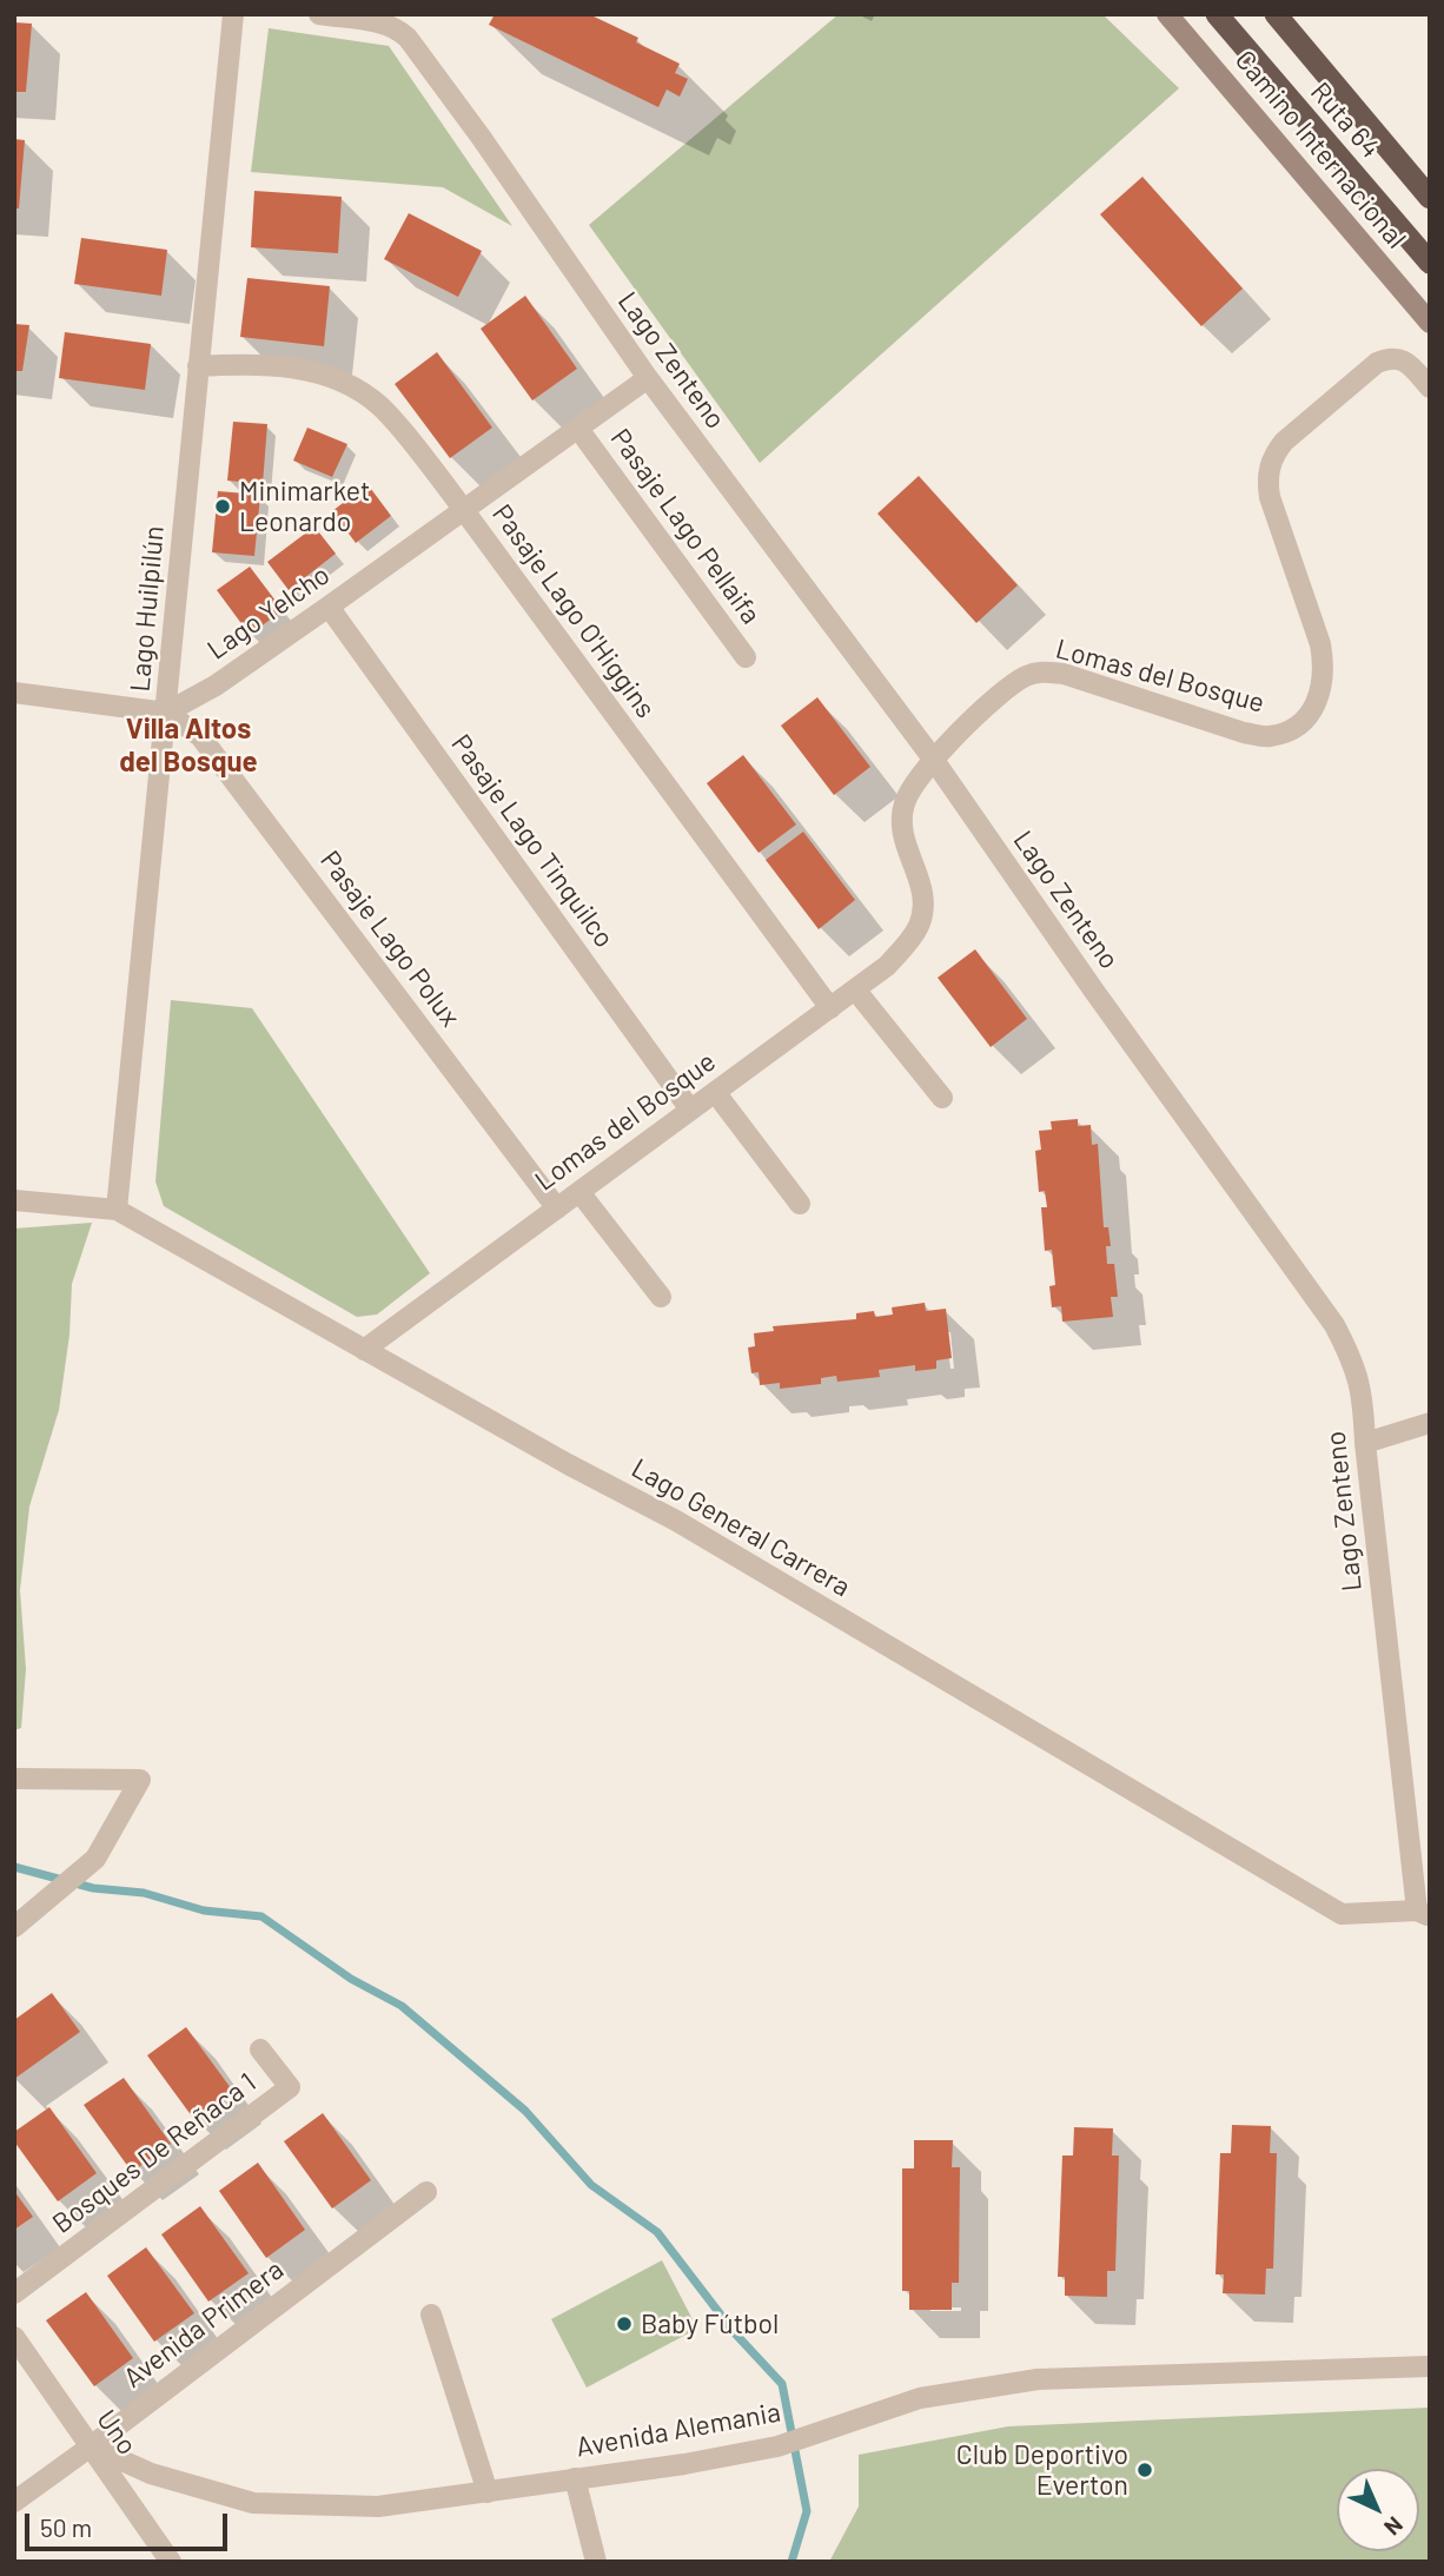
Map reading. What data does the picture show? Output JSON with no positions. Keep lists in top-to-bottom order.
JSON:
{
  "streets": {
    "highway": ["Ruta 64"],
    "main road": ["Camino Internacional"],
    "street": [
      "Lago Zenteno",
      "Pasaje Lago Pellaifa",
      "Lago Huilpilún",
      "Pasaje Lago O'Higgins",
      "Lago Yelcho",
      "Lomas del Bosque",
      "Pasaje Lago Tinquilco",
      "Pasaje Lago Polux",
      "Lago General Carrera",
      "Bosques De Reñaca 1",
      "Avenida Primera",
      "Avenida Alemania",
      "Uno"
    ]
  },
  "crossings": [
    ["Lago Zenteno", "Lago Yelcho"],
    ["Lago Zenteno", "Lomas del Bosque"],
    ["Lago Zenteno", "Lago General Carrera"],
    ["Pasaje Lago Pellaifa", "Lago Yelcho"],
    ["Lago Huilpilún", "Pasaje Lago O'Higgins"],
    ["Lago Huilpilún", "Lago Yelcho"],
    ["Lago Huilpilún", "Pasaje Lago Polux"],
    ["Lago Huilpilún", "Lago General Carrera"],
    ["Pasaje Lago O'Higgins", "Lago Yelcho"],
    ["Pasaje Lago O'Higgins", "Lomas del Bosque"],
    ["Lago Yelcho", "Pasaje Lago Tinquilco"],
    ["Lago Yelcho", "Pasaje Lago Polux"],
    ["Lomas del Bosque", "Pasaje Lago Tinquilco"],
    ["Lomas del Bosque", "Pasaje Lago Polux"],
    ["Lomas del Bosque", "Lago General Carrera"],
    ["Avenida Primera", "Avenida Alemania"],
    ["Avenida Primera", "Uno"],
    ["Avenida Alemania", "Uno"]
  ],
  "districts": ["Villa Altos del Bosque"],
  "places": ["Minimarket Leonardo", "Baby Fútbol", "Club Deportivo Everton"],
  "scale_bar": "50 m",
  "north": "bottom right"
}
